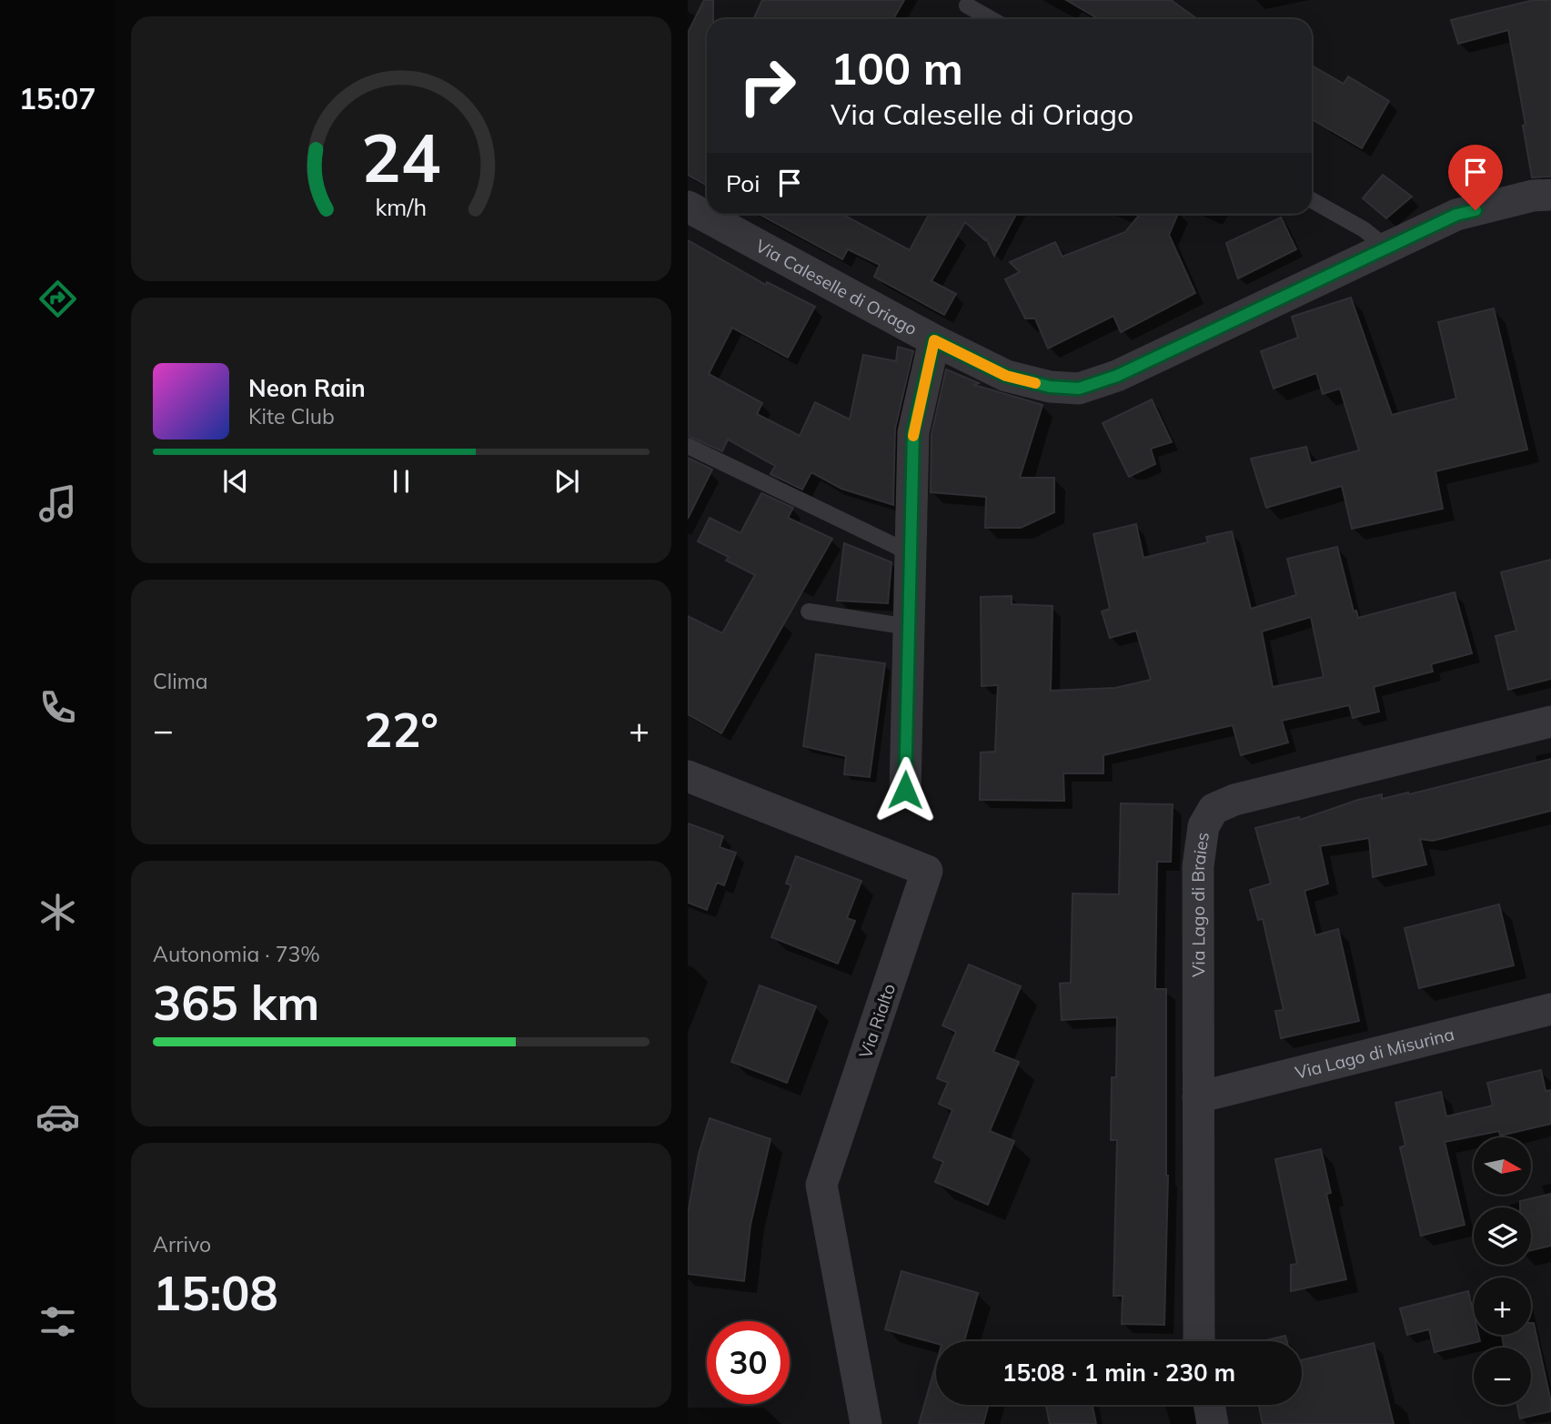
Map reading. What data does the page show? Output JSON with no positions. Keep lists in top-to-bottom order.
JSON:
{
  "streets": {
    "street": [
      "Via Caleselle di Oriago",
      "Via Lago di Braies",
      "Via Rialto",
      "Via Lago di Misurina"
    ]
  },
  "crossings": [
    ["Via Lago di Braies", "Via Lago di Misurina"]
  ],
  "north": "right",
  "page": {
    "tabs": "15:07",
    "turn": ["100 m", "Via Caleselle di Oriago"],
    "then": "Poi",
    "song": ["Neon Rain", "Kite Club"],
    "tile": [
      "Clima",
      ["Autonomia · 73%", "365 km"],
      ["Arrivo", "15:08"]
    ],
    "heat": ["−", "22°", "+"],
    "map_buttons": ["+", "−"],
    "limit": "30",
    "trip": "15:08 · 1 min · 230 m",
    "gauge": ["24", "km/h"]
  }
}
